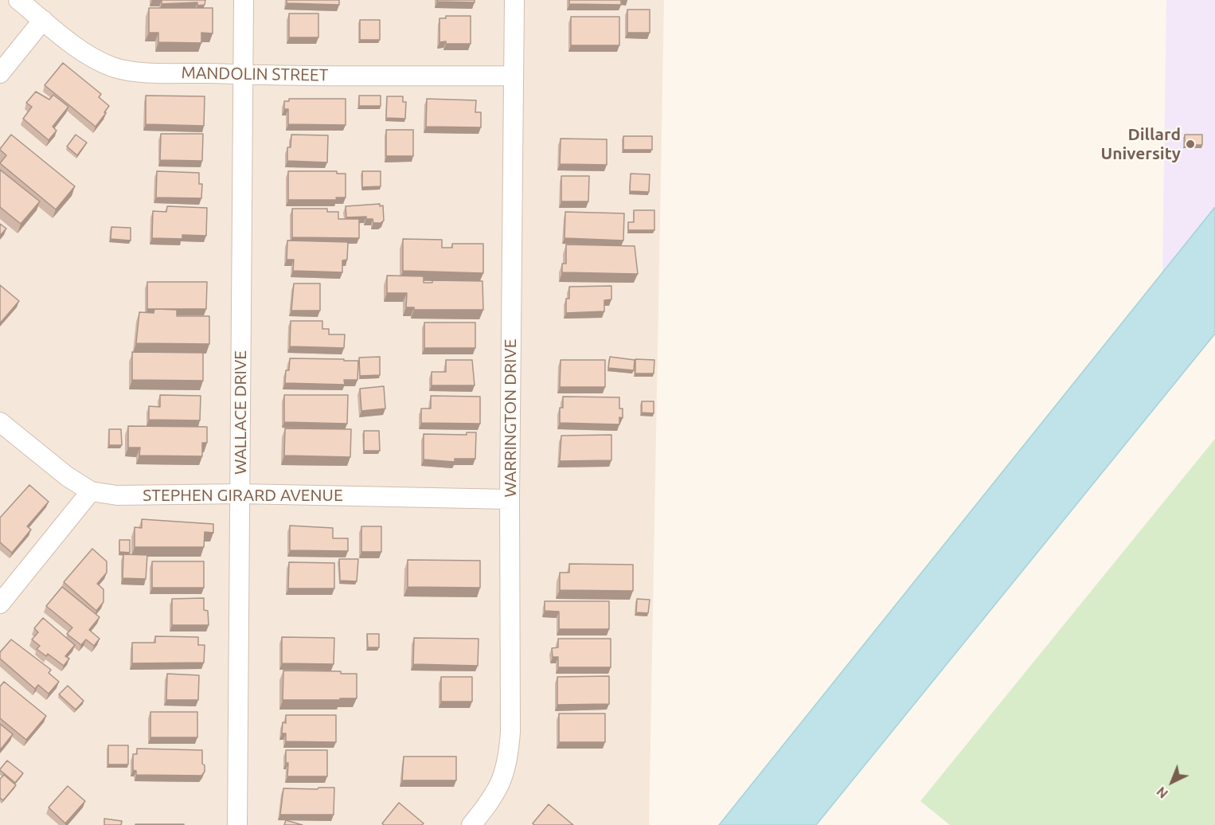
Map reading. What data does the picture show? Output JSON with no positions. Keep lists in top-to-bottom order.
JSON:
{
  "streets": {
    "street": [
      "MANDOLIN STREET",
      "WALLACE DRIVE",
      "WARRINGTON DRIVE",
      "STEPHEN GIRARD AVENUE"
    ]
  },
  "crossings": [
    ["MANDOLIN STREET", "WALLACE DRIVE"],
    ["MANDOLIN STREET", "WARRINGTON DRIVE"],
    ["WALLACE DRIVE", "STEPHEN GIRARD AVENUE"],
    ["WARRINGTON DRIVE", "STEPHEN GIRARD AVENUE"]
  ],
  "places": ["Dillard University"],
  "north": "bottom left"
}
